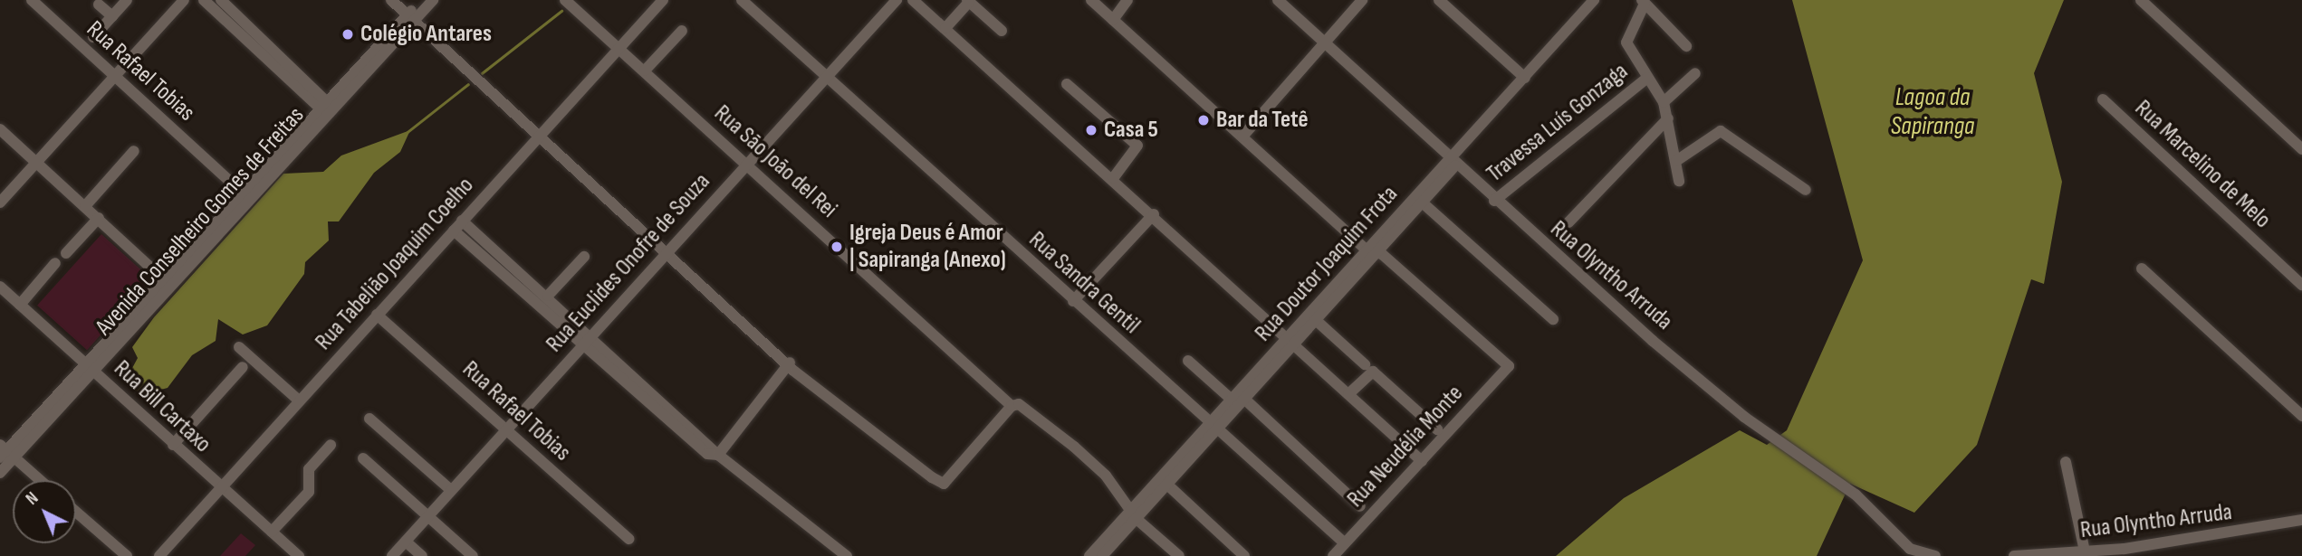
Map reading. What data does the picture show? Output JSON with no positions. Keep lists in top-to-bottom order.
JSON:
{
  "streets": {
    "street": [
      "Rua Rafael Tobias",
      "Travessa Luís Gonzaga",
      "Rua São João del Rei",
      "Rua Marcelino de Melo",
      "Avenida Conselheiro Gomes de Freitas",
      "Rua Euclides Onofre de Souza",
      "Rua Tabelião Joaquim Coelho",
      "Rua Doutor Joaquim Frota",
      "Rua Olyntho Arruda",
      "Rua Sandra Gentil",
      "Rua Bill Cartaxo",
      "Rua Neudélia Monte"
    ]
  },
  "crossings": [
    ["Rua Rafael Tobias", "Avenida Conselheiro Gomes de Freitas"],
    ["Rua Rafael Tobias", "Rua Euclides Onofre de Souza"],
    ["Rua Rafael Tobias", "Rua Tabelião Joaquim Coelho"],
    ["Travessa Luís Gonzaga", "Rua Olyntho Arruda"],
    ["Rua São João del Rei", "Rua Euclides Onofre de Souza"],
    ["Rua São João del Rei", "Rua Tabelião Joaquim Coelho"],
    ["Rua São João del Rei", "Rua Doutor Joaquim Frota"],
    ["Avenida Conselheiro Gomes de Freitas", "Rua Bill Cartaxo"],
    ["Rua Euclides Onofre de Souza", "Rua Sandra Gentil"],
    ["Rua Tabelião Joaquim Coelho", "Rua Bill Cartaxo"],
    ["Rua Doutor Joaquim Frota", "Rua Olyntho Arruda"],
    ["Rua Doutor Joaquim Frota", "Rua Sandra Gentil"],
    ["Rua Doutor Joaquim Frota", "Rua Neudélia Monte"],
    ["Rua Sandra Gentil", "Rua Neudélia Monte"]
  ],
  "water": ["Lagoa da Sapiranga"],
  "places": [
    "Colégio Antares",
    "Bar da Tetê",
    "Casa 5",
    "Igreja Deus é Amor | Sapiranga (Anexo)"
  ],
  "north": "top left"
}
